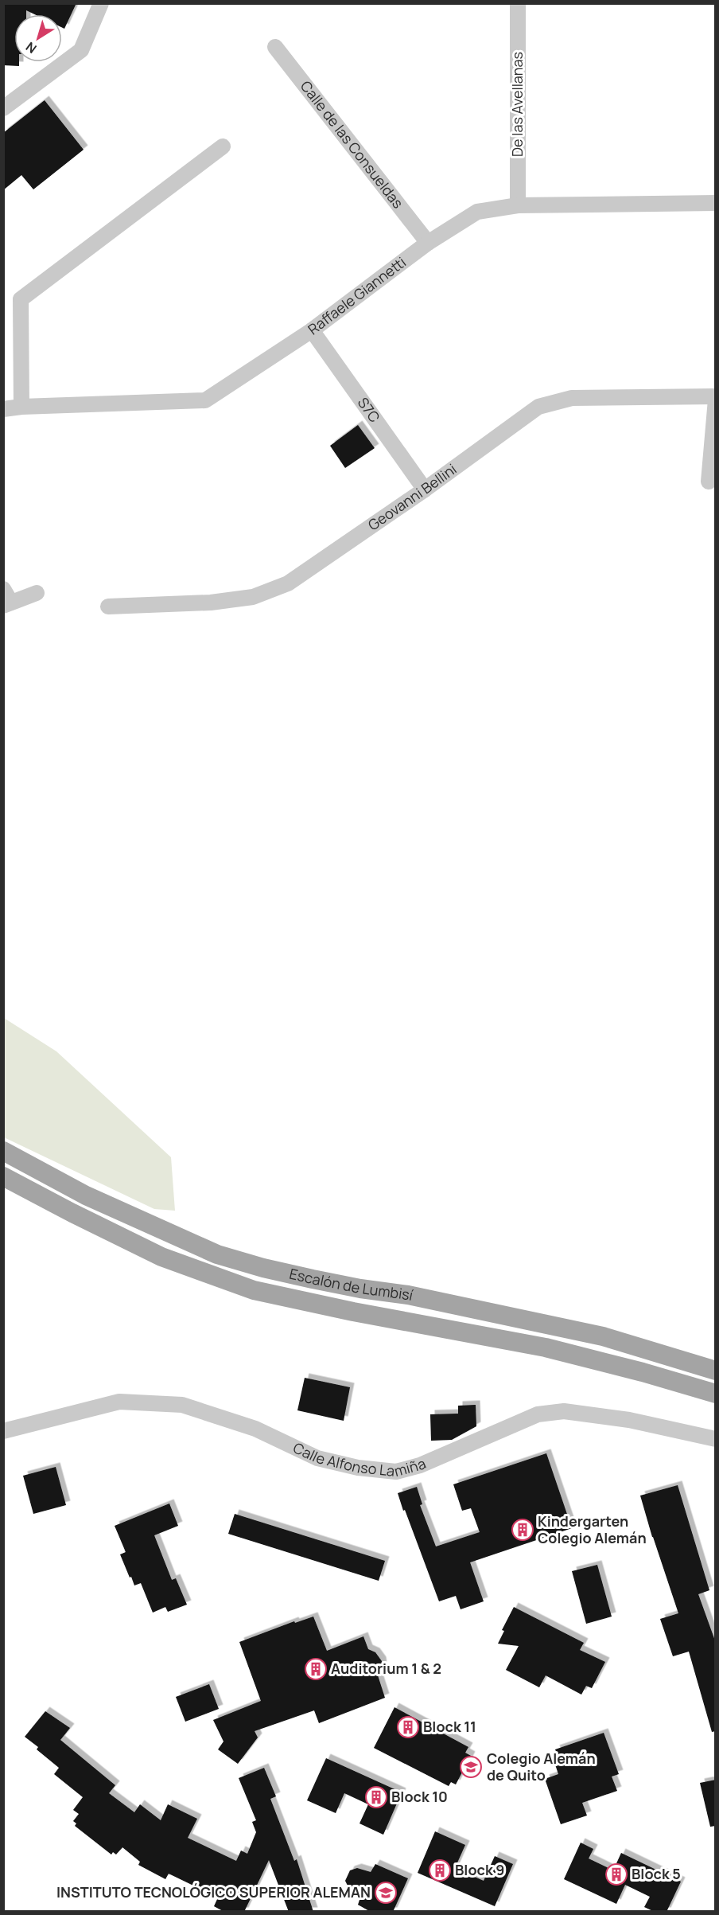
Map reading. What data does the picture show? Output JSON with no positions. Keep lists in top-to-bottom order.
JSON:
{
  "streets": {
    "main road": ["Escalón de Lumbisí"],
    "street": [
      "De las Avellanas",
      "Calle de las Consueldas",
      "Raffaele Giannetti",
      "S7C",
      "Geovanni Bellini",
      "Calle Alfonso Lamiña"
    ]
  },
  "crossings": [
    ["De las Avellanas", "Raffaele Giannetti"],
    ["Calle de las Consueldas", "Raffaele Giannetti"],
    ["Raffaele Giannetti", "S7C"],
    ["S7C", "Geovanni Bellini"]
  ],
  "places": {
    "building": [
      "Kindergarten Colegio Alemán",
      "Auditorium 1 & 2",
      "Block 11",
      "Block 10",
      "Block 9",
      "Block 5"
    ],
    "school or university": ["Colegio Alemán de Quito", "INSTITUTO TECNOLÓGICO SUPERIOR ALEMAN"]
  },
  "north": "bottom left"
}
